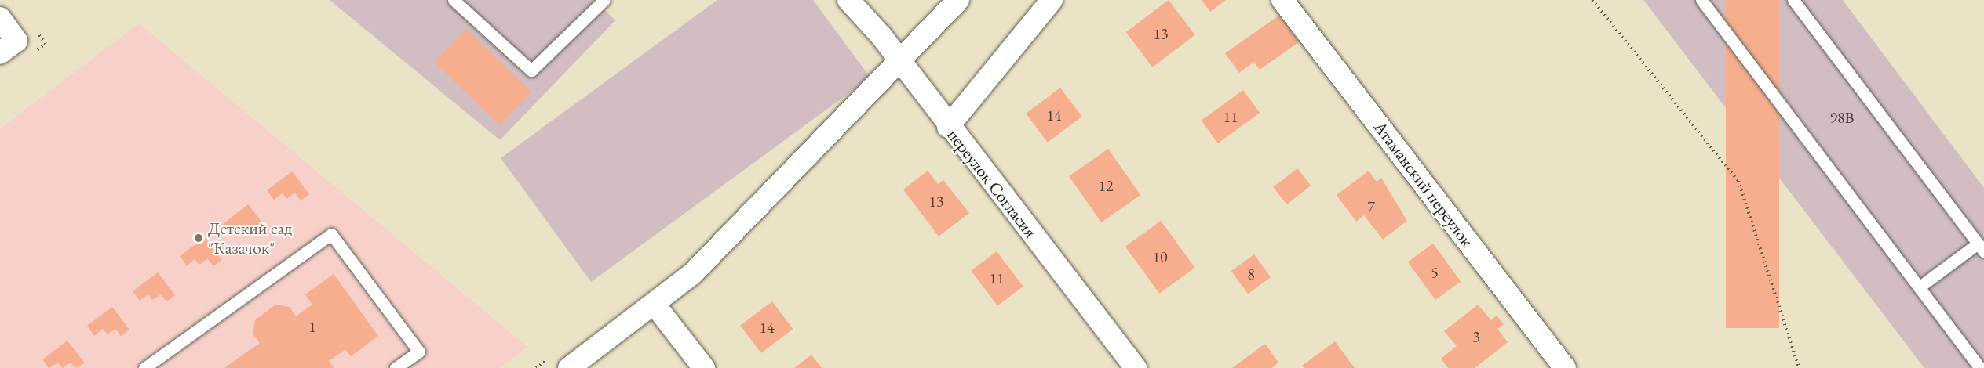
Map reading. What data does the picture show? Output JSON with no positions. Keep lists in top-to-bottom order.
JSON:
{
  "streets": {
    "street": ["переулок Согласия", "Атаманский переулок"]
  },
  "places": ["Детский сад \"Казачок\""],
  "house_numbers": [
    "13",
    "14",
    "11",
    "98В",
    "12",
    "13",
    "7",
    "10",
    "5",
    "8",
    "11",
    "1",
    "14",
    "3"
  ]
}
